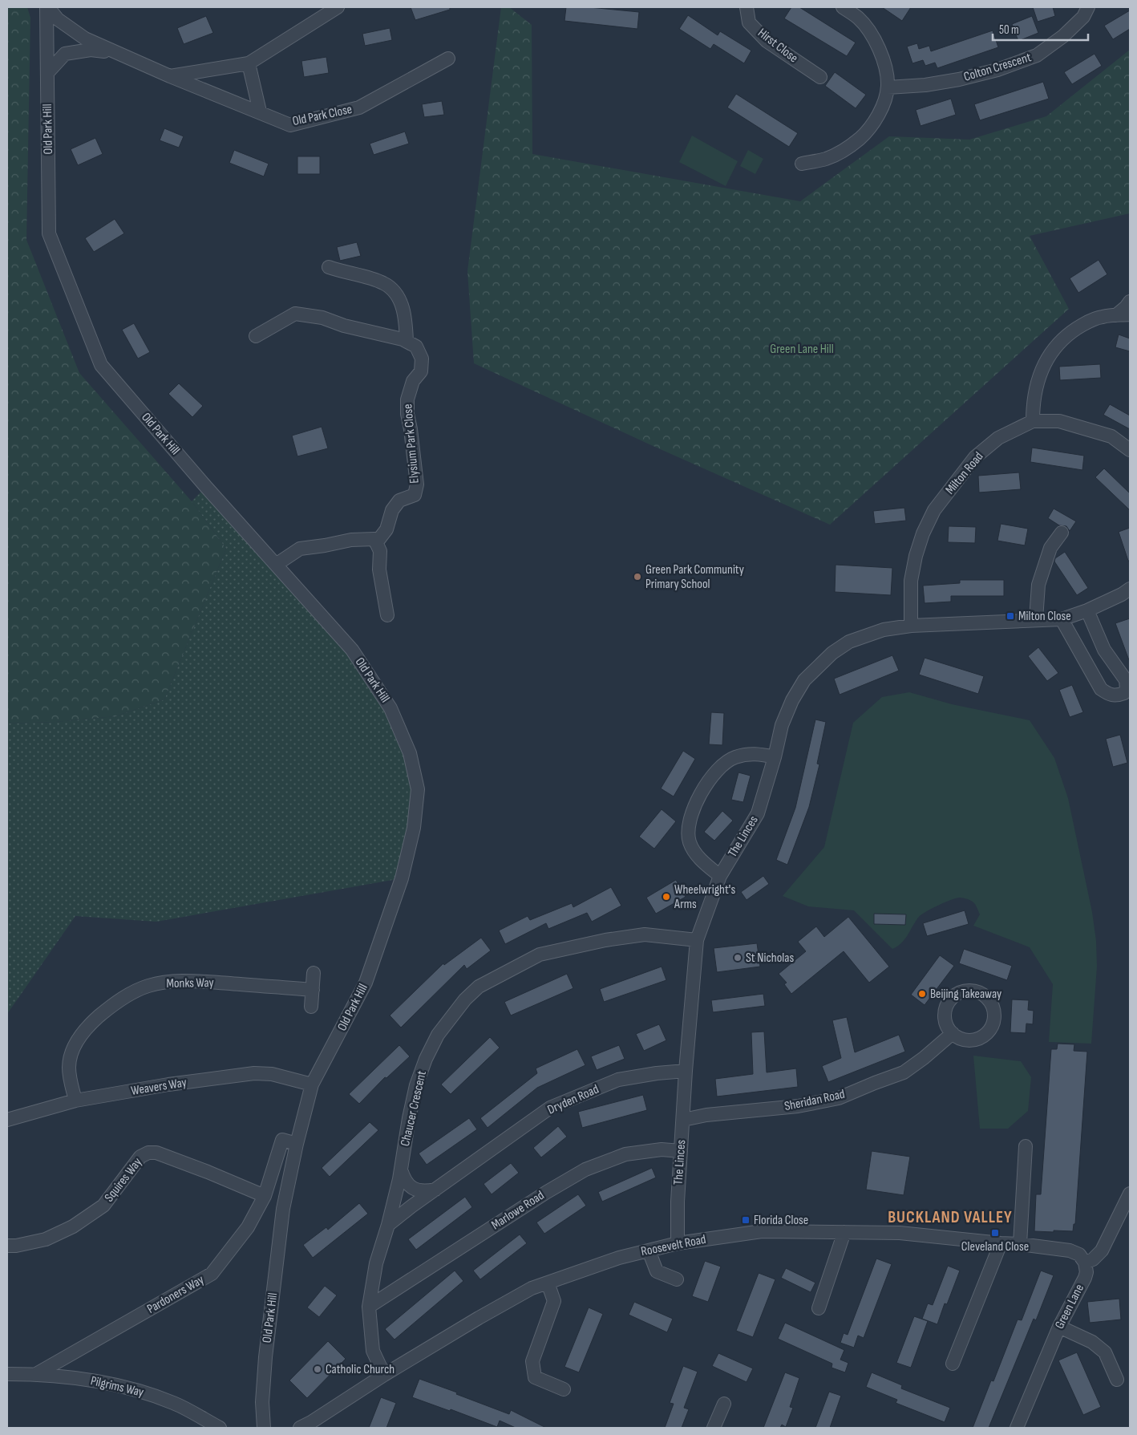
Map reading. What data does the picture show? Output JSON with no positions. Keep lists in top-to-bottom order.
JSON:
{
  "streets": {
    "street": [
      "Hirst Close",
      "Colton Crescent",
      "Old Park Close",
      "Old Park Hill",
      "Elysium Park Close",
      "Milton Road",
      "The Linces",
      "Monks Way",
      "Weavers Way",
      "Dryden Road",
      "Sheridan Road",
      "Chaucer Crescent",
      "Squires Way",
      "Marlowe Road",
      "Roosevelt Road",
      "Pardoners Way",
      "Green Lane",
      "Pilgrims Way"
    ]
  },
  "crossings": [
    ["Old Park Hill", "Weavers Way"],
    ["Old Park Hill", "Pardoners Way"],
    ["Milton Road", "The Linces"],
    ["The Linces", "Dryden Road"],
    ["The Linces", "Sheridan Road"],
    ["The Linces", "Chaucer Crescent"],
    ["The Linces", "Marlowe Road"],
    ["The Linces", "Roosevelt Road"],
    ["Monks Way", "Weavers Way"],
    ["Dryden Road", "Chaucer Crescent"],
    ["Chaucer Crescent", "Marlowe Road"],
    ["Chaucer Crescent", "Roosevelt Road"],
    ["Squires Way", "Pardoners Way"],
    ["Roosevelt Road", "Green Lane"],
    ["Pardoners Way", "Pilgrims Way"]
  ],
  "districts": ["BUCKLAND VALLEY"],
  "parks": ["Green Lane Hill"],
  "places": {
    "other": [
      "Green Park Community Primary School",
      "Wheelwright's Arms",
      "St Nicholas",
      "Beijing Takeaway",
      "Catholic Church"
    ],
    "transit": ["Milton Close", "Florida Close", "Cleveland Close"]
  },
  "scale_bar": "50 m"
}
